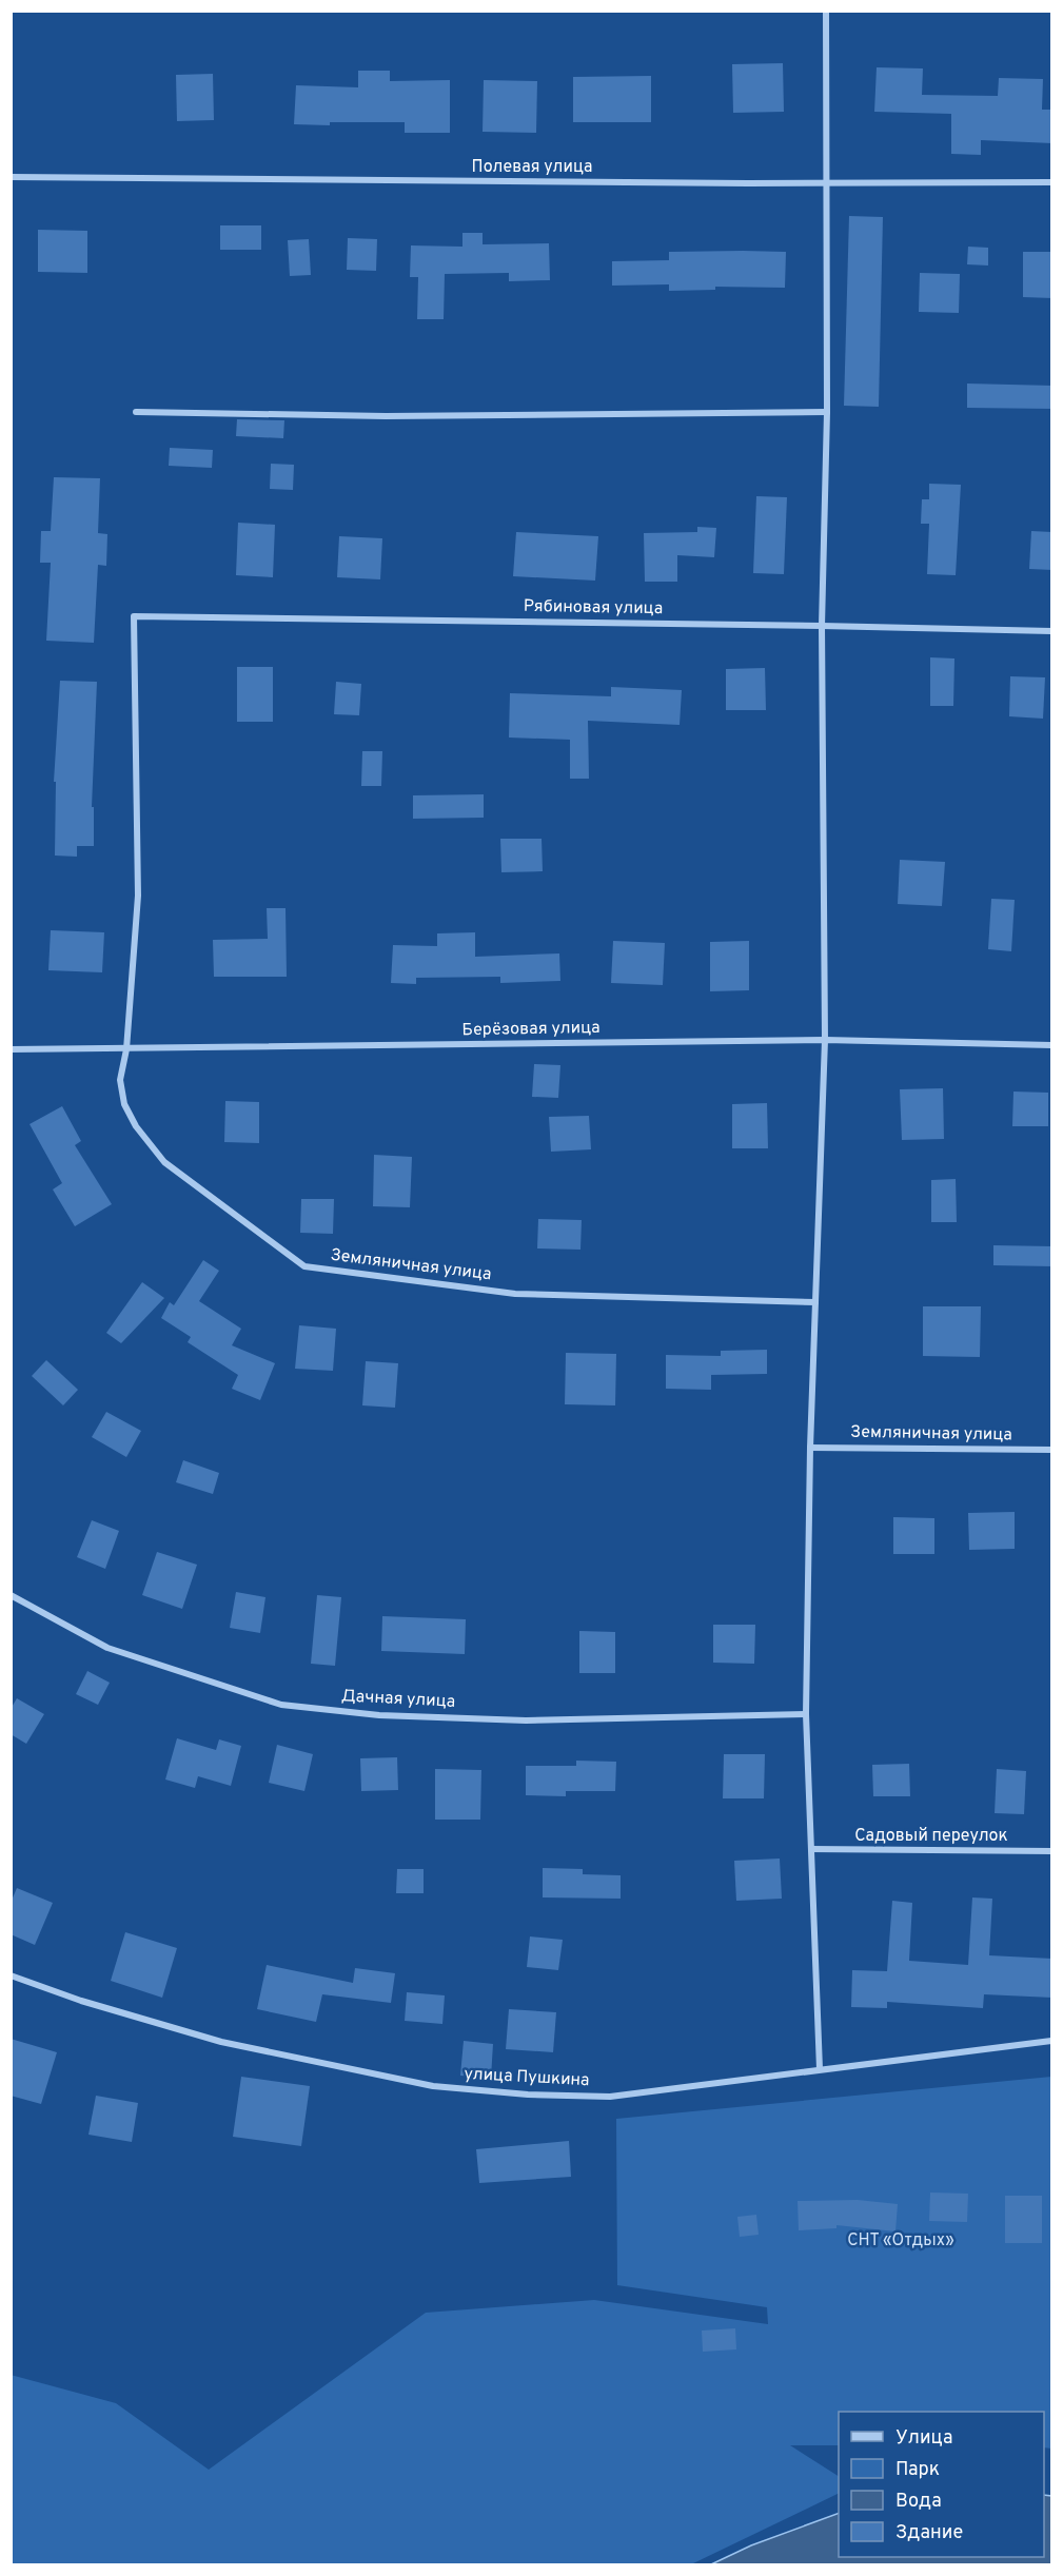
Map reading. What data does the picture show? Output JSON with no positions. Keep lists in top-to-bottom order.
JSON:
{
  "streets": {
    "street": [
      "Полевая улица",
      "Рябиновая улица",
      "Берёзовая улица",
      "Земляничная улица",
      "Дачная улица",
      "Садовый переулок",
      "улица Пушкина"
    ]
  },
  "crossings": [
    ["Рябиновая улица", "Земляничная улица"],
    ["Берёзовая улица", "Земляничная улица"]
  ],
  "parks": ["СНТ «Отдых»"],
  "legend": [
    "Улица",
    "Парк",
    "Вода",
    "Здание"
  ]
}
